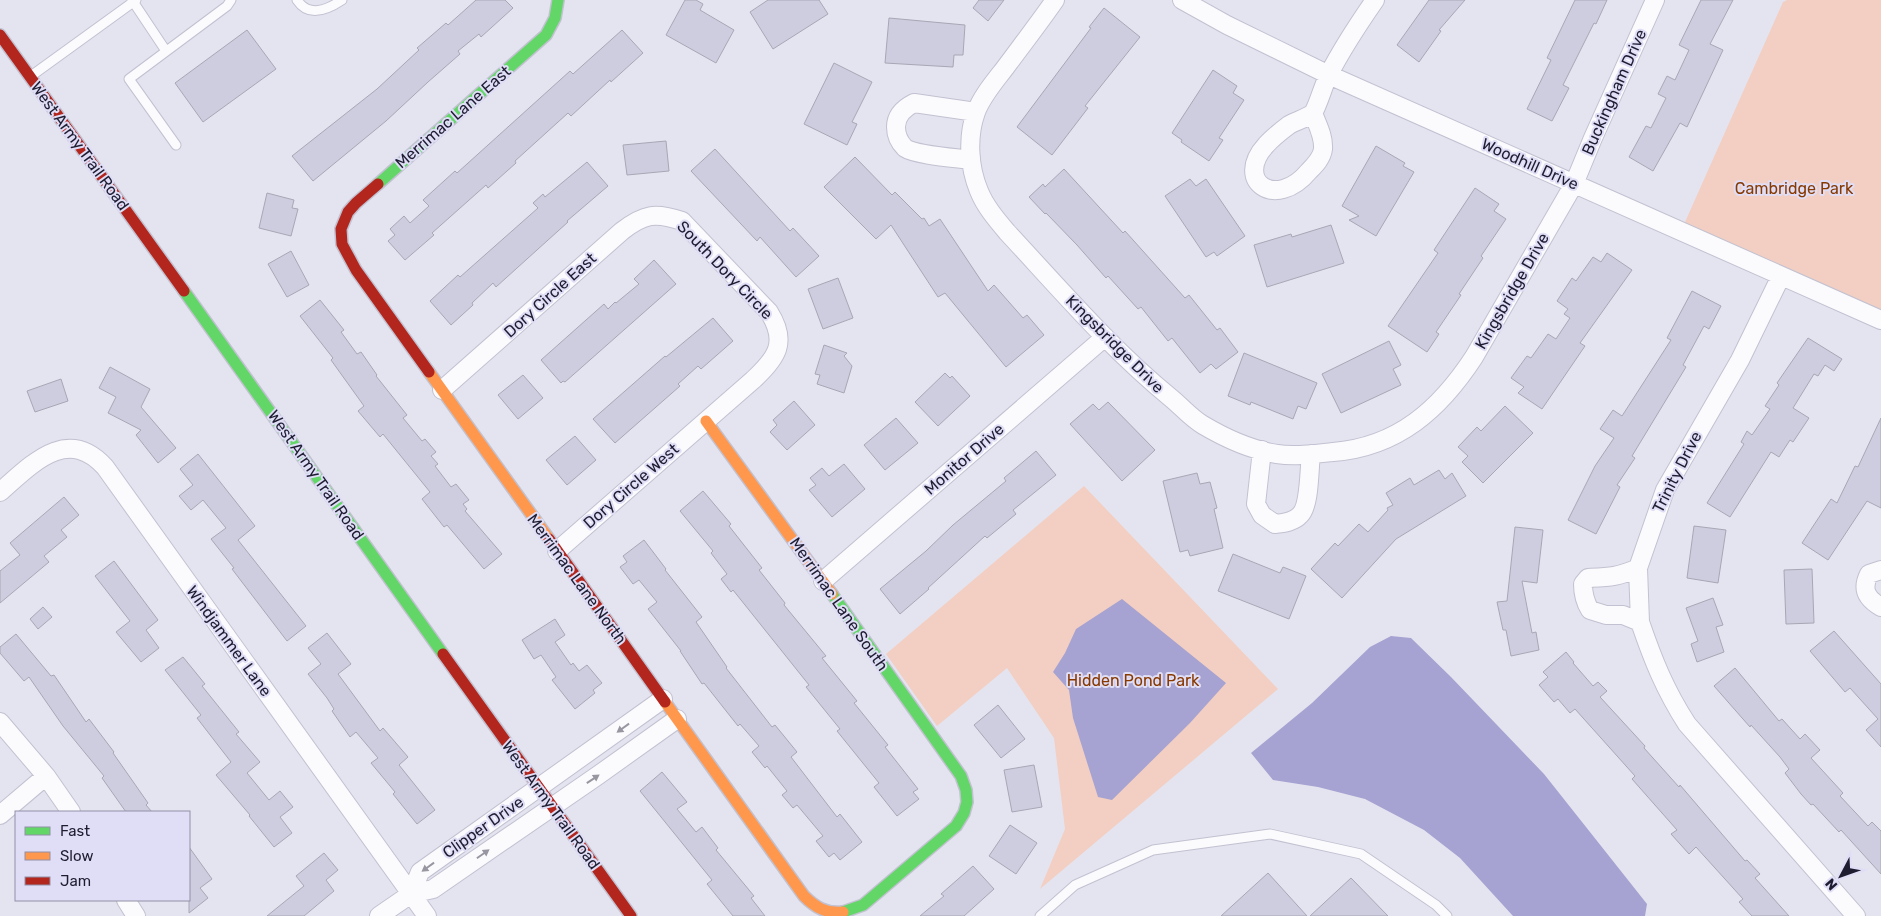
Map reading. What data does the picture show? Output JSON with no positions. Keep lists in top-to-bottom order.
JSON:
{
  "streets": {
    "street": [
      "Buckingham Drive",
      "Merrimac Lane East",
      "West Army Trail Road",
      "Woodhill Drive",
      "South Dory Circle",
      "Kingsbridge Drive",
      "Dory Circle East",
      "Monitor Drive",
      "Trinity Drive",
      "Dory Circle West",
      "Merrimac Lane North",
      "Merrimac Lane South",
      "Windjammer Lane",
      "Clipper Drive"
    ]
  },
  "crossings": [
    ["Buckingham Drive", "Woodhill Drive"],
    ["Buckingham Drive", "Kingsbridge Drive"],
    ["Merrimac Lane East", "Merrimac Lane North"],
    ["West Army Trail Road", "Clipper Drive"],
    ["Woodhill Drive", "Kingsbridge Drive"],
    ["Woodhill Drive", "Trinity Drive"],
    ["South Dory Circle", "Dory Circle East"],
    ["South Dory Circle", "Dory Circle West"],
    ["South Dory Circle", "Merrimac Lane South"],
    ["Kingsbridge Drive", "Monitor Drive"],
    ["Dory Circle East", "Merrimac Lane North"],
    ["Monitor Drive", "Merrimac Lane South"],
    ["Dory Circle West", "Merrimac Lane North"],
    ["Dory Circle West", "Merrimac Lane South"],
    ["Merrimac Lane North", "Merrimac Lane South"],
    ["Merrimac Lane North", "Clipper Drive"],
    ["Windjammer Lane", "Clipper Drive"]
  ],
  "parks": ["Cambridge Park", "Hidden Pond Park"],
  "legend": ["Fast", "Slow", "Jam"],
  "north": "bottom left"
}
